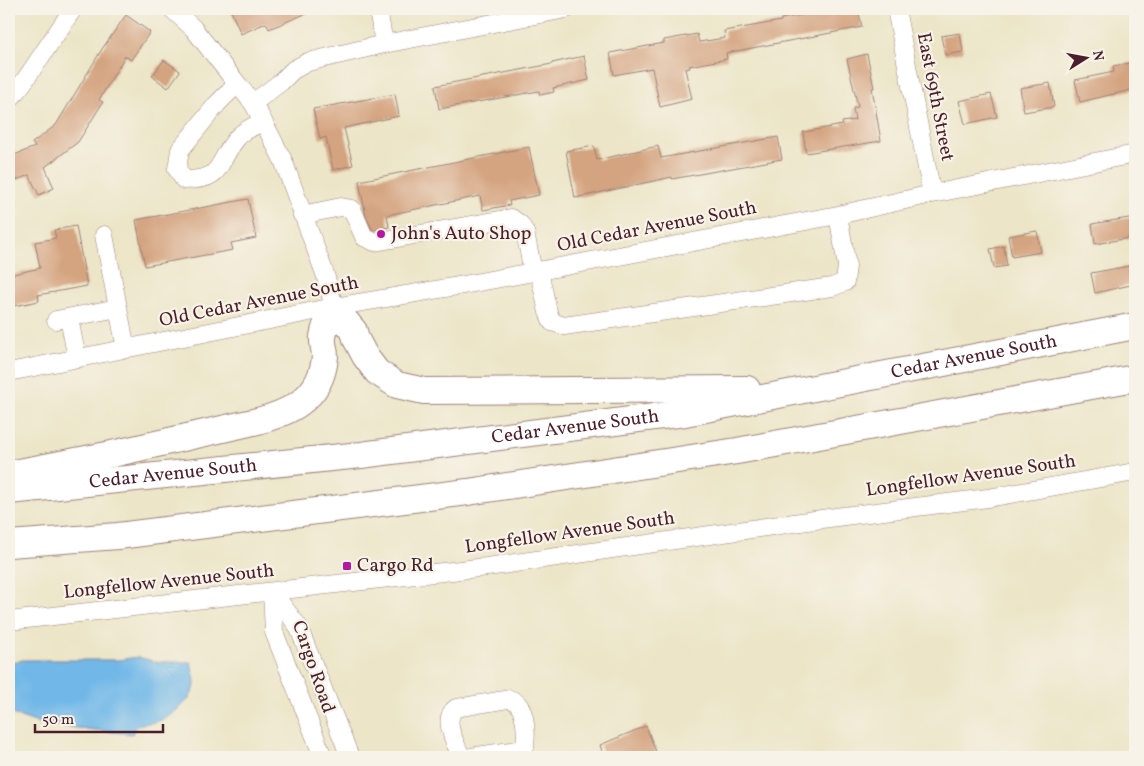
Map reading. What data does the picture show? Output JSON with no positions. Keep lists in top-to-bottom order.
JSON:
{
  "streets": {
    "highway": ["Cedar Avenue South"],
    "street": [
      "East 69th Street",
      "Old Cedar Avenue South",
      "Longfellow Avenue South",
      "Cargo Road"
    ]
  },
  "crossings": [
    ["East 69th Street", "Old Cedar Avenue South"],
    ["Longfellow Avenue South", "Cargo Road"]
  ],
  "places": {
    "other": ["John's Auto Shop"],
    "transit": ["Cargo Rd"]
  },
  "scale_bar": "50 m",
  "north": "right"
}
